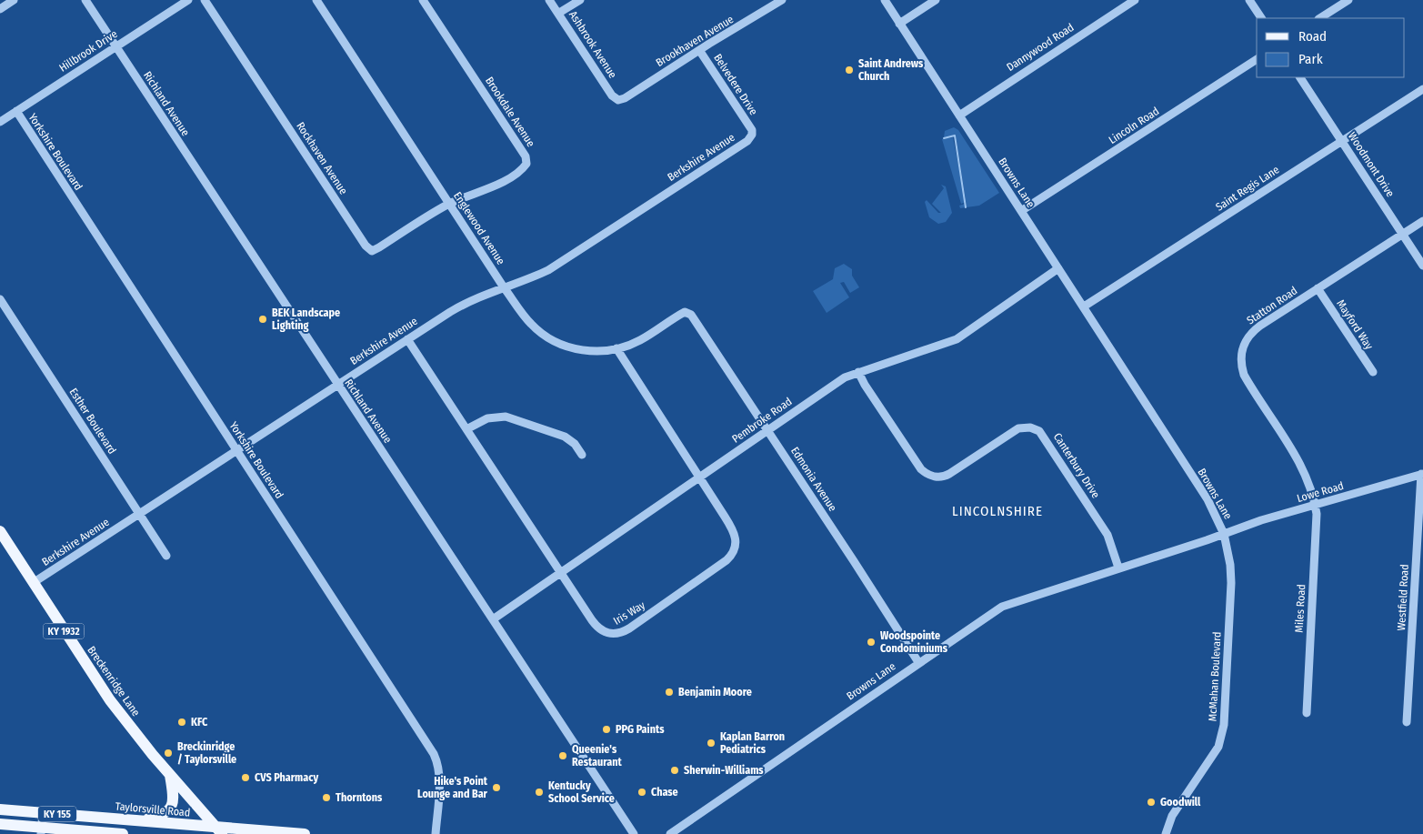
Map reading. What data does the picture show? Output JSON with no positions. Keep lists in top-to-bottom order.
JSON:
{
  "streets": {
    "main road": [
      "KY 1932",
      "Breckenridge Lane",
      "Taylorsville Road",
      "KY 155"
    ],
    "street": [
      "Brookhaven Avenue",
      "Ashbrook Avenue",
      "Dannywood Road",
      "Hillbrook Drive",
      "Belvedere Drive",
      "Richland Avenue",
      "Brookdale Avenue",
      "Lincoln Road",
      "Yorkshire Boulevard",
      "Berkshire Avenue",
      "Rockhaven Avenue",
      "Woodmont Drive",
      "Browns Lane",
      "Saint Regis Lane",
      "Englewood Avenue",
      "Statton Road",
      "Mayford Way",
      "Pembroke Road",
      "Esther Boulevard",
      "Canterbury Drive",
      "Edmonia Avenue",
      "Lowe Road",
      "Westfield Road",
      "Miles Road",
      "Iris Way",
      "McMahan Boulevard"
    ]
  },
  "crossings": [
    ["Brookhaven Avenue", "Ashbrook Avenue"],
    ["Brookhaven Avenue", "Belvedere Drive"],
    ["Dannywood Road", "Browns Lane"],
    ["Hillbrook Drive", "Richland Avenue"],
    ["Hillbrook Drive", "Yorkshire Boulevard"],
    ["Belvedere Drive", "Berkshire Avenue"],
    ["Richland Avenue", "Berkshire Avenue"],
    ["Richland Avenue", "Pembroke Road"],
    ["Brookdale Avenue", "Rockhaven Avenue"],
    ["Brookdale Avenue", "Englewood Avenue"],
    ["Lincoln Road", "Browns Lane"],
    ["Yorkshire Boulevard", "Berkshire Avenue"],
    ["Berkshire Avenue", "Englewood Avenue"],
    ["Berkshire Avenue", "Esther Boulevard"],
    ["Berkshire Avenue", "Iris Way"],
    ["Berkshire Avenue", "Breckenridge Lane"],
    ["Rockhaven Avenue", "Englewood Avenue"],
    ["Woodmont Drive", "Saint Regis Lane"],
    ["Woodmont Drive", "Statton Road"],
    ["Browns Lane", "Saint Regis Lane"],
    ["Browns Lane", "Pembroke Road"],
    ["Browns Lane", "Canterbury Drive"],
    ["Browns Lane", "Edmonia Avenue"],
    ["Browns Lane", "Lowe Road"],
    ["Browns Lane", "McMahan Boulevard"],
    ["Englewood Avenue", "Edmonia Avenue"],
    ["Englewood Avenue", "Iris Way"],
    ["Statton Road", "Mayford Way"],
    ["Statton Road", "Lowe Road"],
    ["Statton Road", "Miles Road"],
    ["Pembroke Road", "Canterbury Drive"],
    ["Pembroke Road", "Edmonia Avenue"],
    ["Pembroke Road", "Iris Way"],
    ["Lowe Road", "Westfield Road"],
    ["Lowe Road", "Miles Road"],
    ["Lowe Road", "McMahan Boulevard"],
    ["Breckenridge Lane", "Taylorsville Road"]
  ],
  "districts": ["LINCOLNSHIRE"],
  "places": [
    "Saint Andrews Church",
    "BEK Landscape Lighting",
    "Woodspointe Condominiums",
    "Benjamin Moore",
    "KFC",
    "PPG Paints",
    "Kaplan Barron Pediatrics",
    "Breckinridge / Taylorsville",
    "Queenie's Restaurant",
    "Sherwin-Williams",
    "CVS Pharmacy",
    "Hike's Point Lounge and Bar",
    "Kentucky School Service",
    "Chase",
    "Thorntons",
    "Goodwill"
  ],
  "legend": ["Road", "Park"]
}
